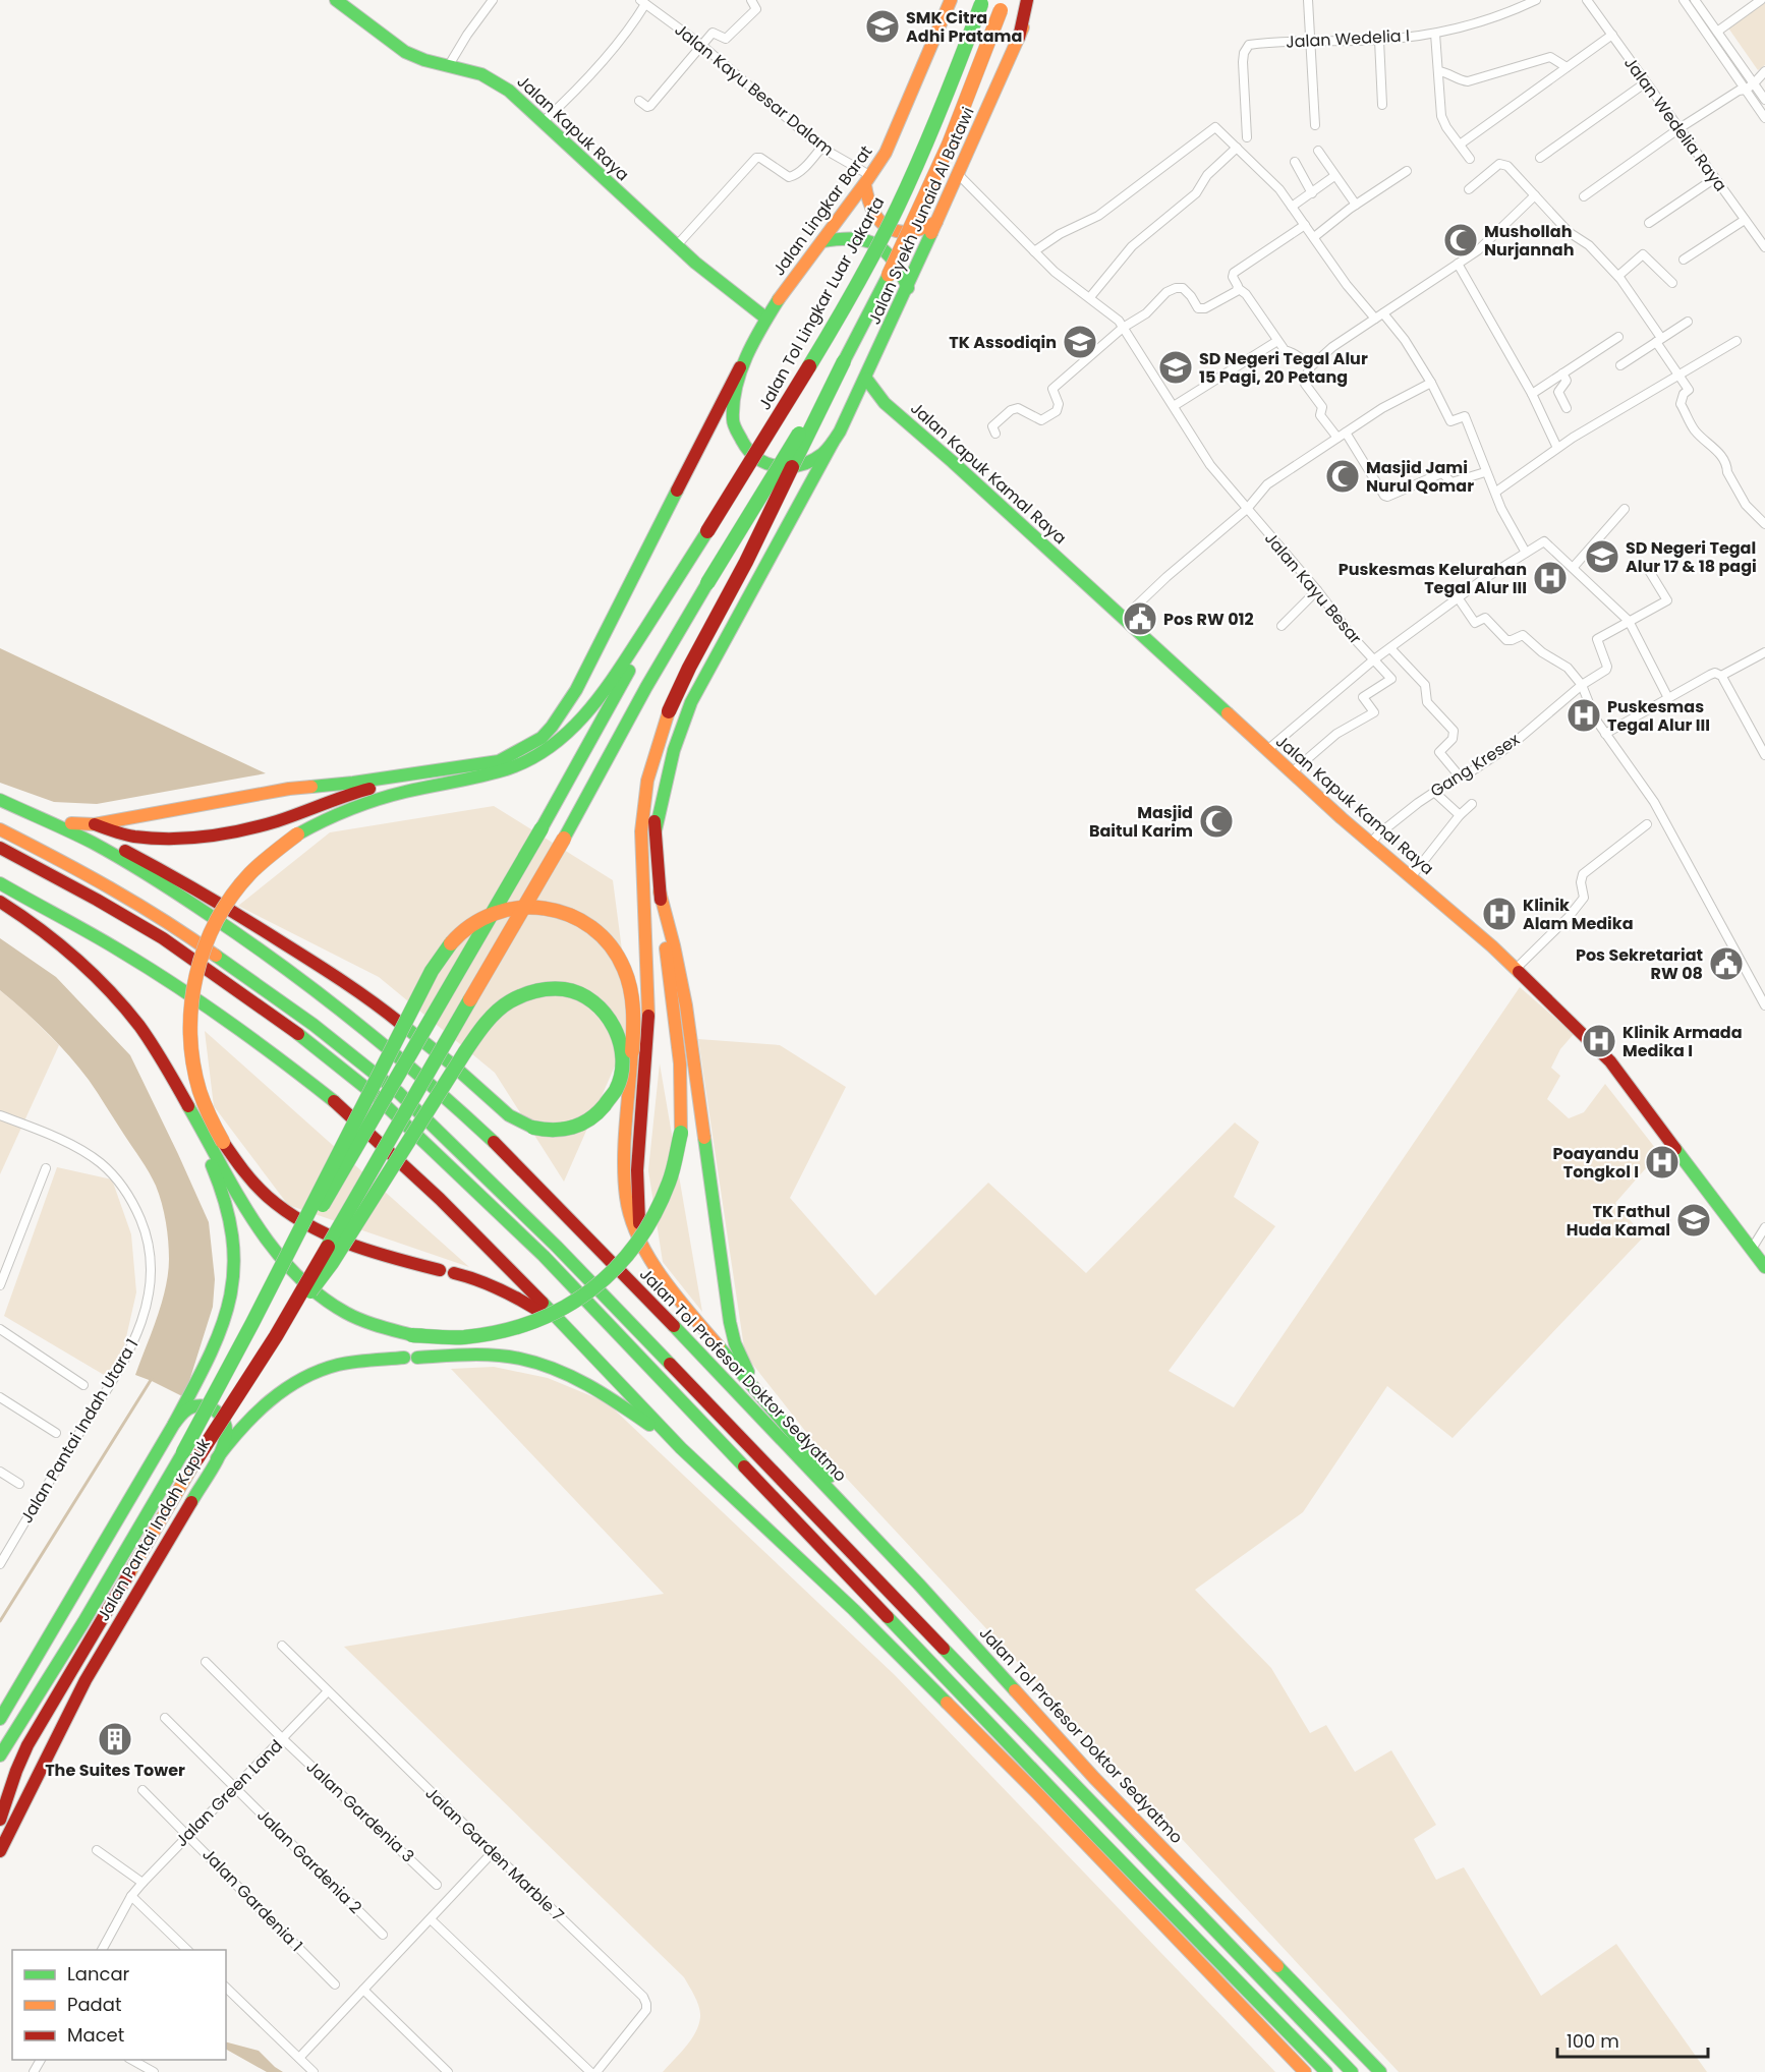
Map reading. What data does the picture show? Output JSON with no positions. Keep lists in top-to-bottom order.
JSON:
{
  "streets": {
    "main road": [
      "Jalan Kapuk Raya",
      "Jalan Lingkar Barat",
      "Jalan Syekh Junaid Al Batawi",
      "Jalan Tol Lingkar Luar Jakarta",
      "Jalan Kapuk Kamal Raya",
      "Jalan Tol Profesor Doktor Sedyatmo",
      "Jalan Pantai Indah Kapuk"
    ],
    "street": [
      "Jalan Wedelia I",
      "Jalan Kayu Besar Dalam",
      "Jalan Wedelia Raya",
      "Jalan Kayu Besar",
      "Gang Kresex",
      "Jalan Pantai Indah Utara 1",
      "Jalan Green Land",
      "Jalan Gardenia 3",
      "Jalan Garden Marble 7",
      "Jalan Gardenia 2",
      "Jalan Gardenia 1"
    ]
  },
  "crossings": [
    ["Jalan Kayu Besar Dalam", "Jalan Lingkar Barat"],
    ["Jalan Kapuk Raya", "Jalan Lingkar Barat"],
    ["Jalan Syekh Junaid Al Batawi", "Jalan Kapuk Kamal Raya"],
    ["Jalan Syekh Junaid Al Batawi", "Jalan Kayu Besar"],
    ["Jalan Kapuk Kamal Raya", "Gang Kresex"],
    ["Jalan Green Land", "Jalan Gardenia 3"],
    ["Jalan Green Land", "Jalan Garden Marble 7"],
    ["Jalan Green Land", "Jalan Gardenia 2"],
    ["Jalan Green Land", "Jalan Gardenia 1"]
  ],
  "places": {
    "school or university": [
      "SMK Citra Adhi Pratama",
      "TK Assodiqin",
      "SD Negeri Tegal Alur 15 Pagi, 20 Petang",
      "SD Negeri Tegal Alur 17 & 18 pagi",
      "TK Fathul Huda Kamal"
    ],
    "mosque": ["Mushollah Nurjannah", "Masjid Jami Nurul Qomar", "Masjid Baitul Karim"],
    "hospital": [
      "Puskesmas Kelurahan Tegal Alur III",
      "Puskesmas Tegal Alur III",
      "Klinik Alam Medika",
      "Klinik Armada Medika I",
      "Poayandu Tongkol I"
    ],
    "public building": ["Pos RW 012", "Pos Sekretariat RW 08"],
    "building": ["The Suites Tower"]
  },
  "legend": ["Lancar", "Padat", "Macet"],
  "scale_bar": "100 m"
}
